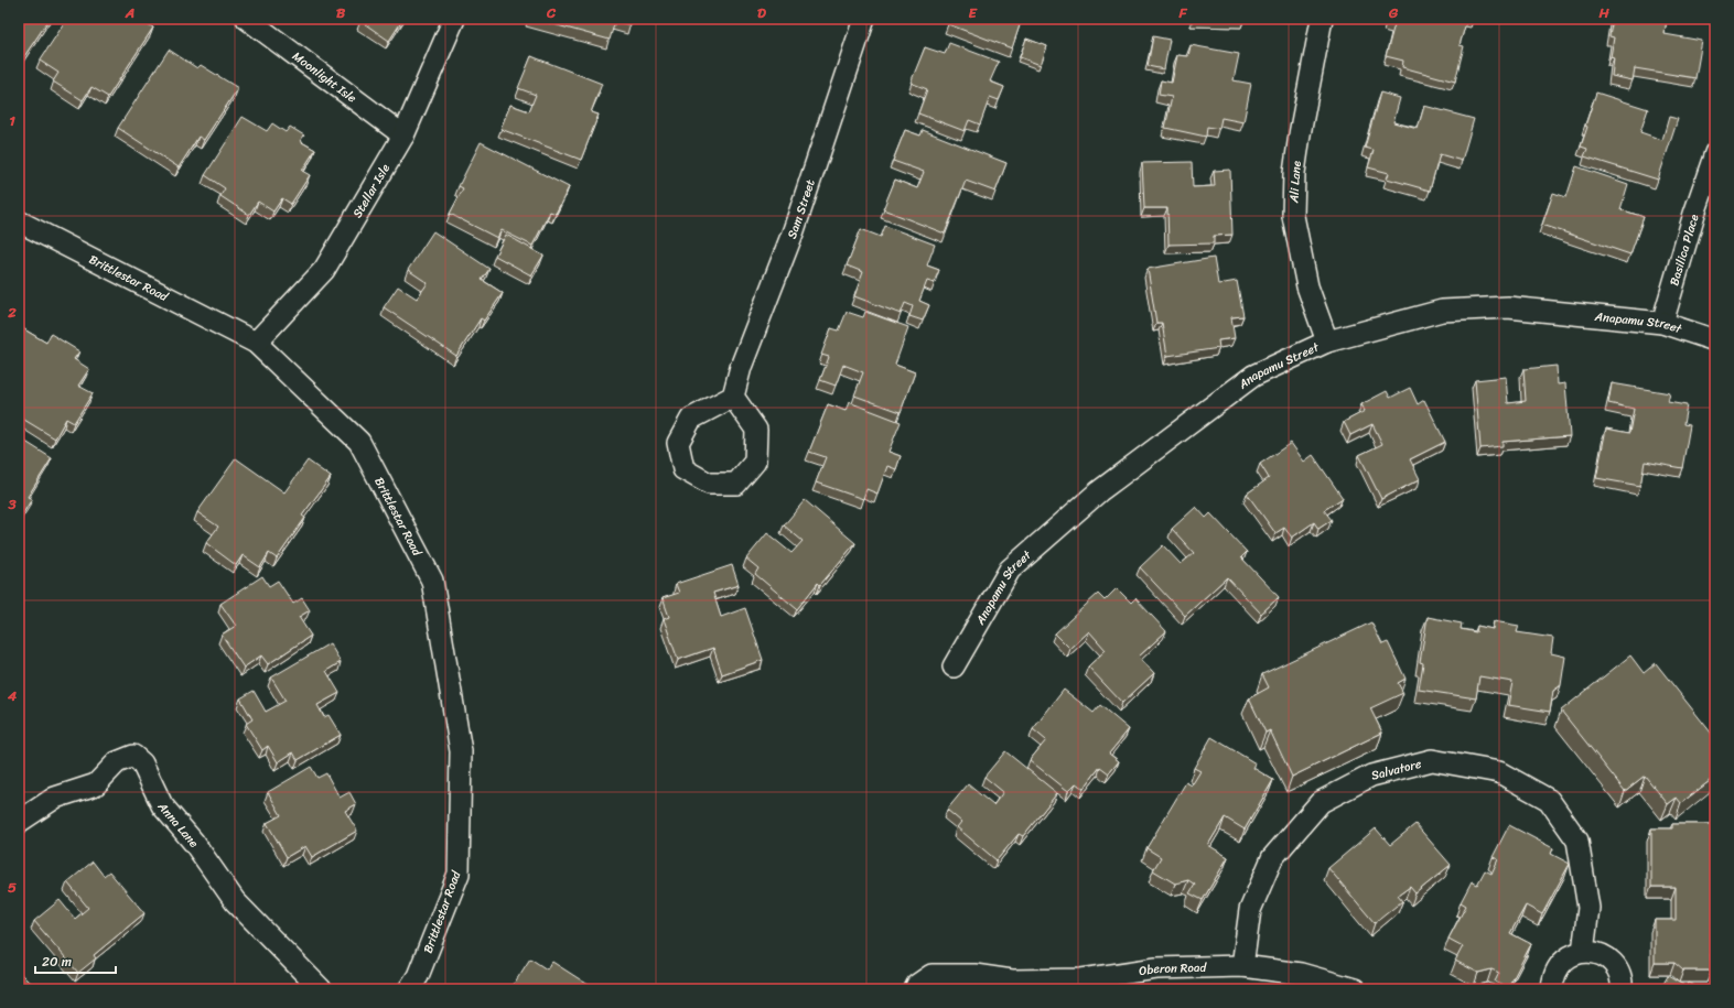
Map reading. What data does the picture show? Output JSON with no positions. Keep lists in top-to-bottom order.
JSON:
{
  "streets": {
    "street": [
      "Moonlight Isle",
      "Ali Lane",
      "Stellar Isle",
      "Sam Street",
      "Basilica Place",
      "Brittlestar Road",
      "Anapamu Street",
      "Salvatore",
      "Anna Lane",
      "Oberon Road"
    ]
  },
  "crossings": [
    ["Moonlight Isle", "Stellar Isle"],
    ["Ali Lane", "Anapamu Street"],
    ["Stellar Isle", "Brittlestar Road"],
    ["Basilica Place", "Anapamu Street"],
    ["Salvatore", "Oberon Road"]
  ],
  "scale_bar": "20 m",
  "grid": {
    "columns": [
      "A",
      "B",
      "C",
      "D",
      "E",
      "F",
      "G",
      "H"
    ],
    "rows": [
      "1",
      "2",
      "3",
      "4",
      "5"
    ]
  }
}
